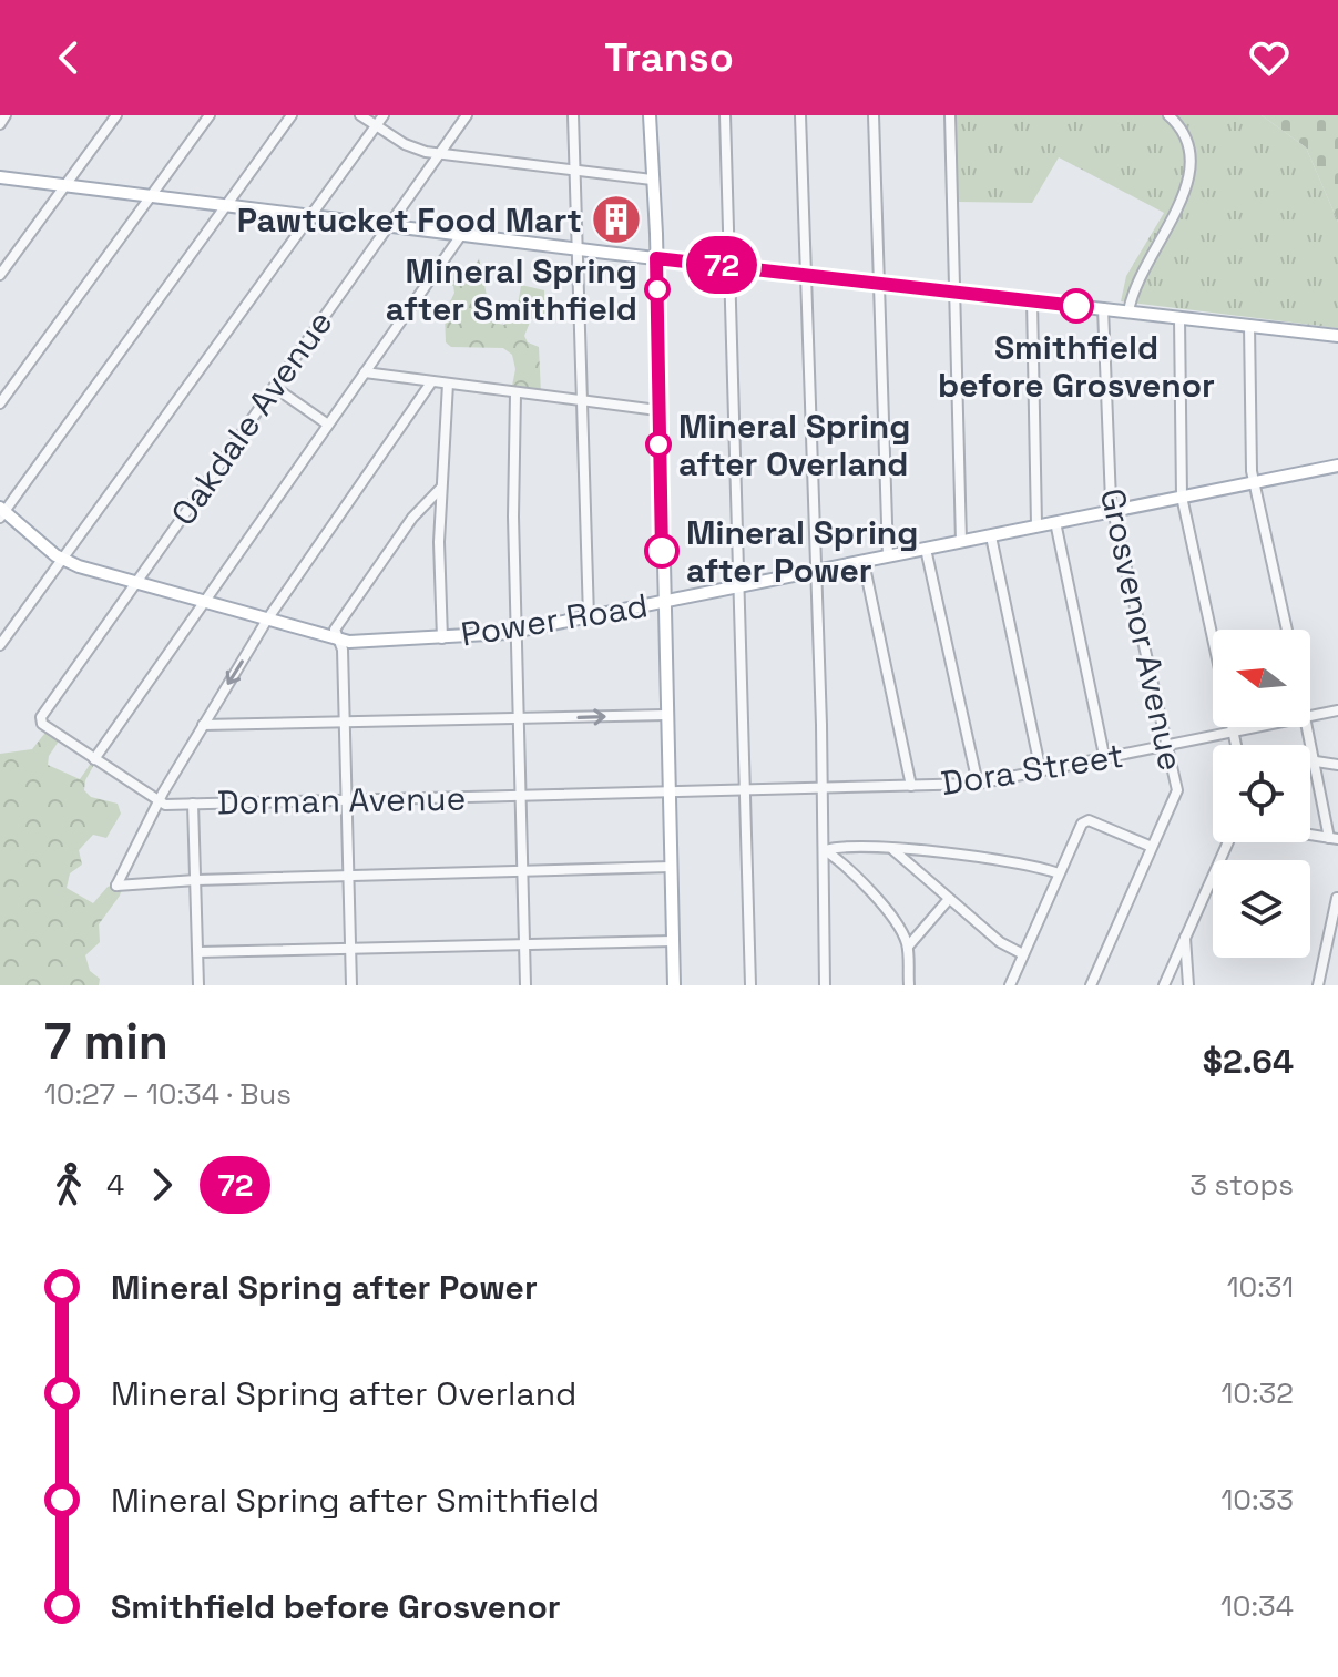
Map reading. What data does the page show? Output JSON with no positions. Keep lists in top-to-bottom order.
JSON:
{
  "streets": {
    "main road": ["Power Road"],
    "street": [
      "Oakdale Avenue",
      "Grosvenor Avenue",
      "Dora Street",
      "Dorman Avenue"
    ]
  },
  "crossings": [
    ["Oakdale Avenue", "Power Road"],
    ["Power Road", "Grosvenor Avenue"],
    ["Grosvenor Avenue", "Dora Street"],
    ["Dora Street", "Dorman Avenue"]
  ],
  "places": {
    "building": ["Pawtucket Food Mart"],
    "other": [
      "Mineral Spring after Smithfield",
      "Smithfield before Grosvenor",
      "Mineral Spring after Overland",
      "Mineral Spring after Power"
    ]
  },
  "lines": ["bus line 72"],
  "north": "left",
  "page": {
    "header": "Transo",
    "on_map": "72",
    "heading": ["7 min", "10:27 – 10:34 · Bus", "$2.64"],
    "legs": ["4", "72", "3 stops"],
    "list": [
      {
        "name": "Mineral Spring after Power",
        "value": "10:31"
      },
      {
        "name": "Mineral Spring after Overland",
        "value": "10:32"
      },
      {
        "name": "Mineral Spring after Smithfield",
        "value": "10:33"
      },
      {
        "name": "Smithfield before Grosvenor",
        "value": "10:34"
      }
    ]
  }
}
